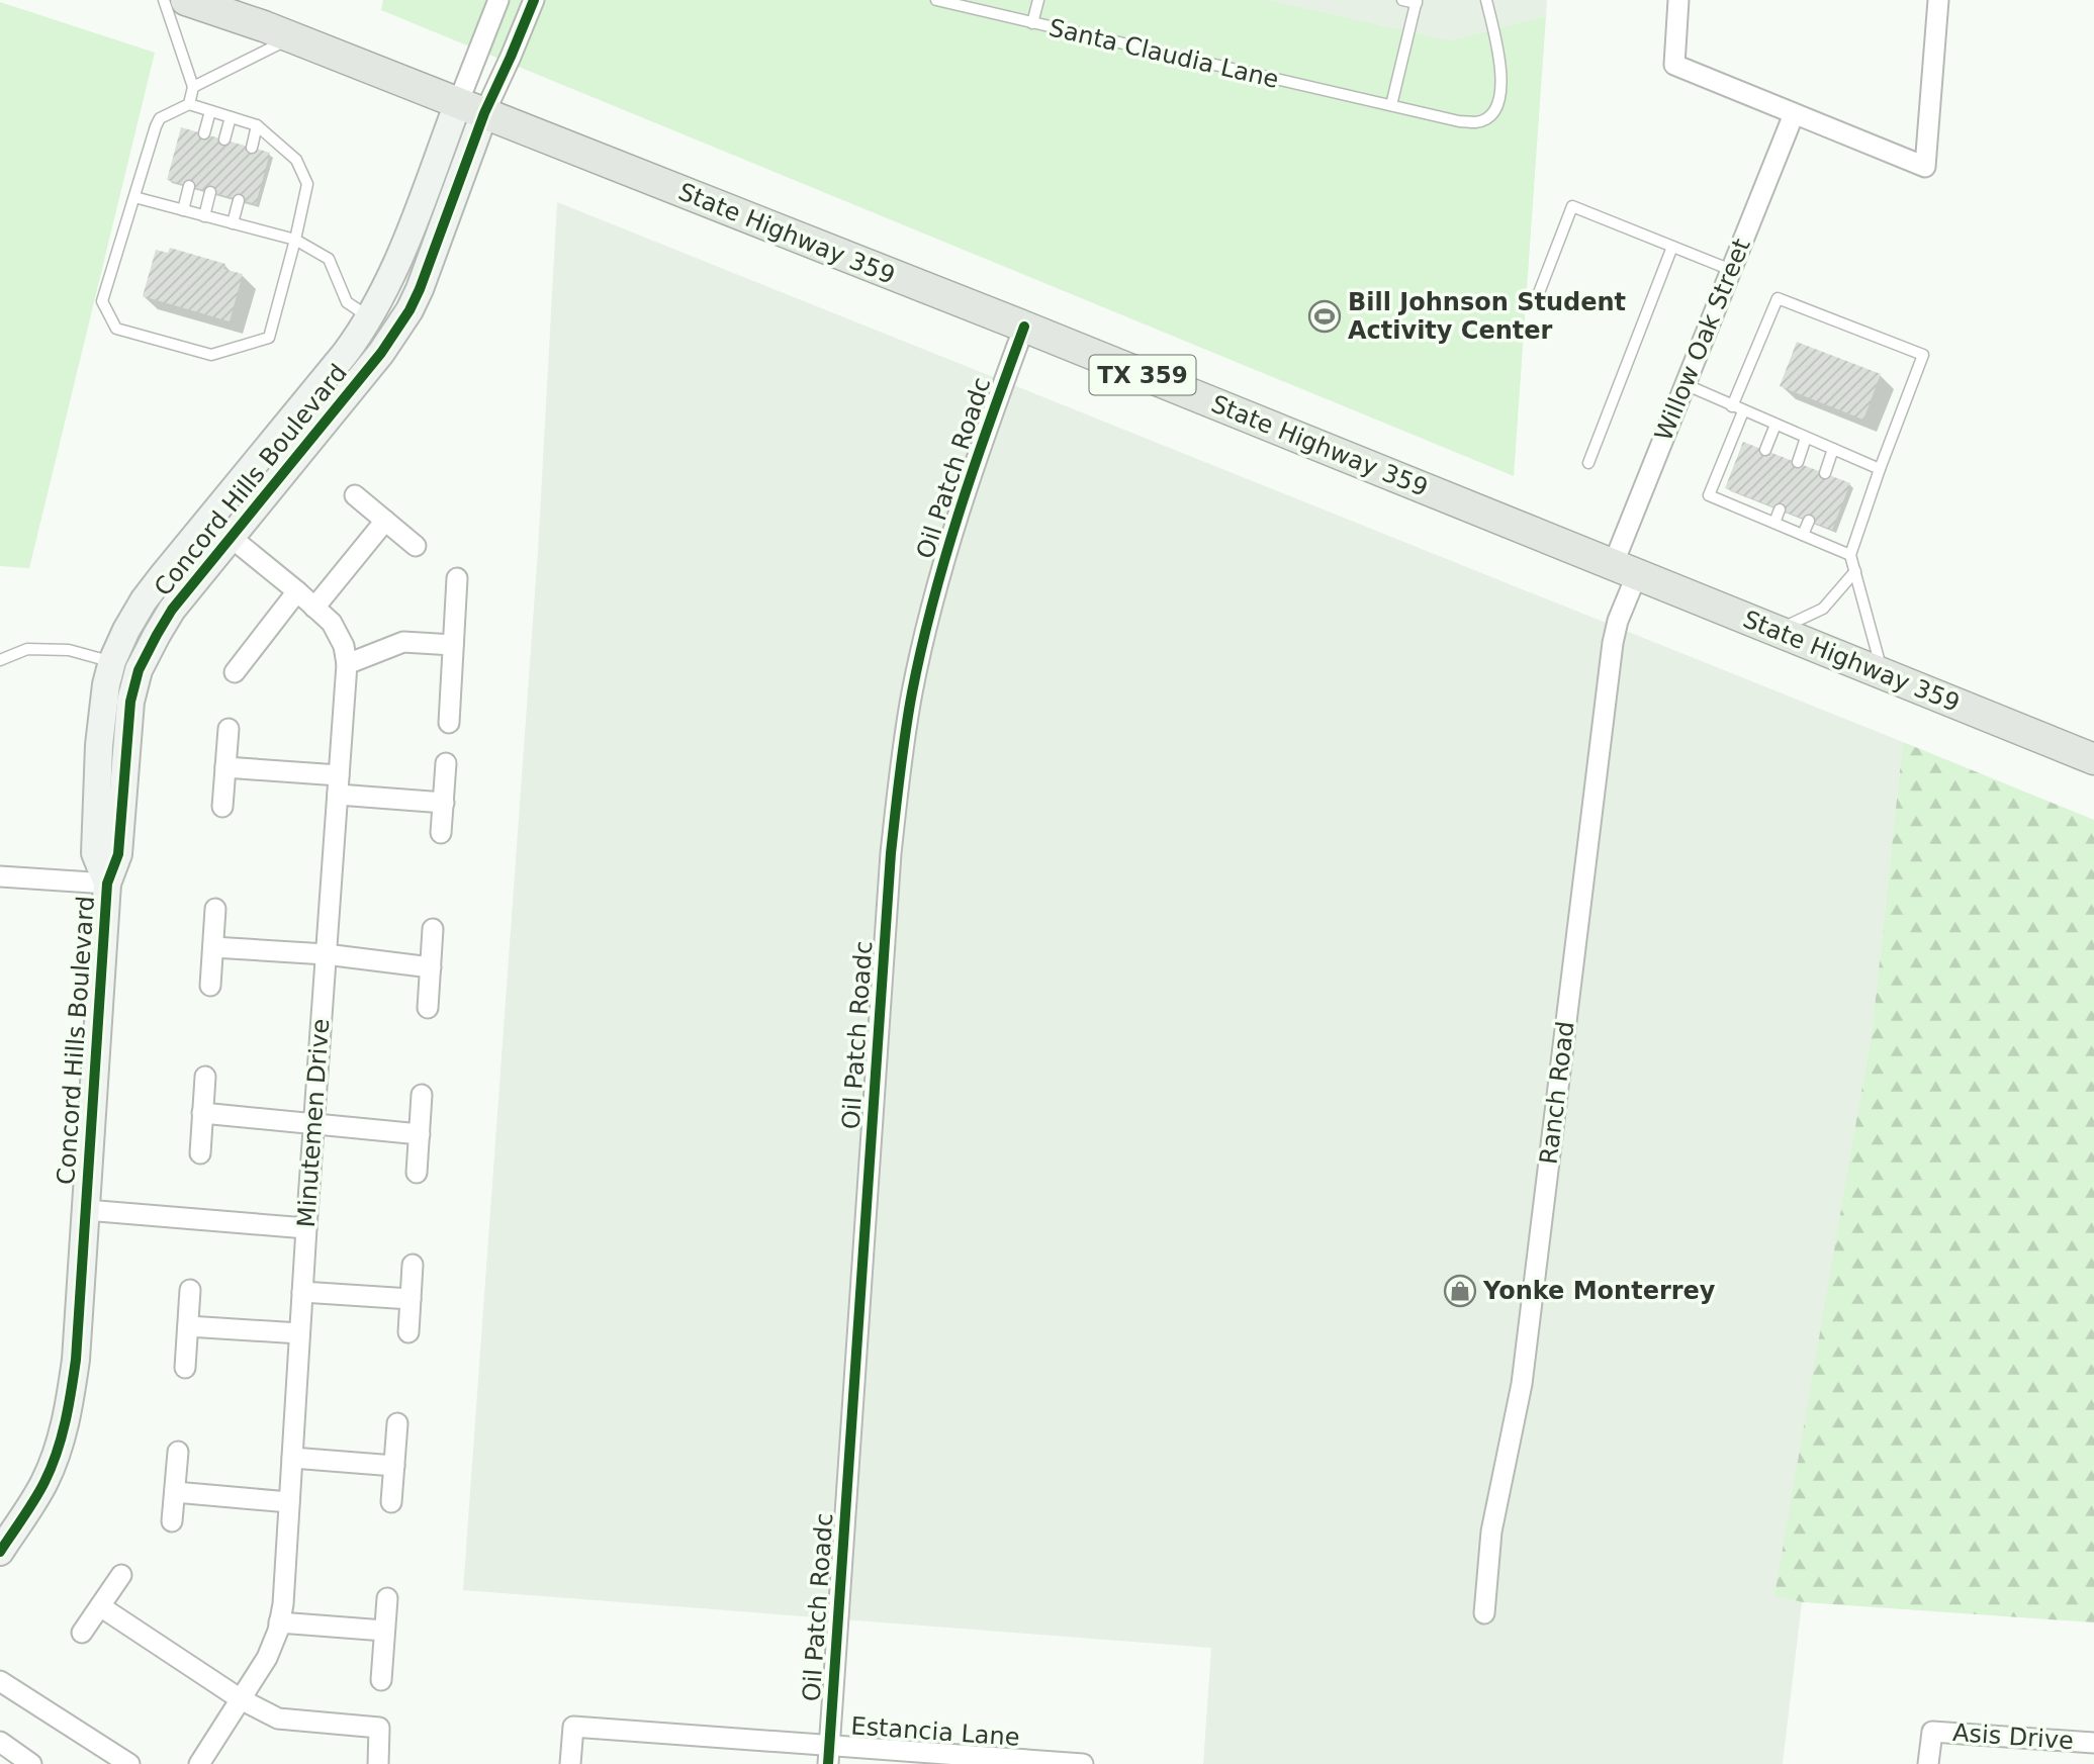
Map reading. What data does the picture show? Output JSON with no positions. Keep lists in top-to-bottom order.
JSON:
{
  "streets": {
    "main road": ["State Highway 359", "TX 359"],
    "street": [
      "Willow Oak Street",
      "Oil Patch Roadc",
      "Concord Hills Boulevard",
      "Ranch Road",
      "Minutemen Drive",
      "Estancia Lane",
      "Asis Drive"
    ],
    "lane": ["Santa Claudia Lane"]
  },
  "crossings": [
    ["State Highway 359", "Willow Oak Street"],
    ["State Highway 359", "Oil Patch Roadc"],
    ["State Highway 359", "Concord Hills Boulevard"],
    ["State Highway 359", "Ranch Road"],
    ["Willow Oak Street", "Ranch Road"],
    ["Oil Patch Roadc", "Estancia Lane"],
    ["Concord Hills Boulevard", "Minutemen Drive"]
  ],
  "places": {
    "sports": ["Bill Johnson Student Activity Center"],
    "shop": ["Yonke Monterrey"]
  }
}
